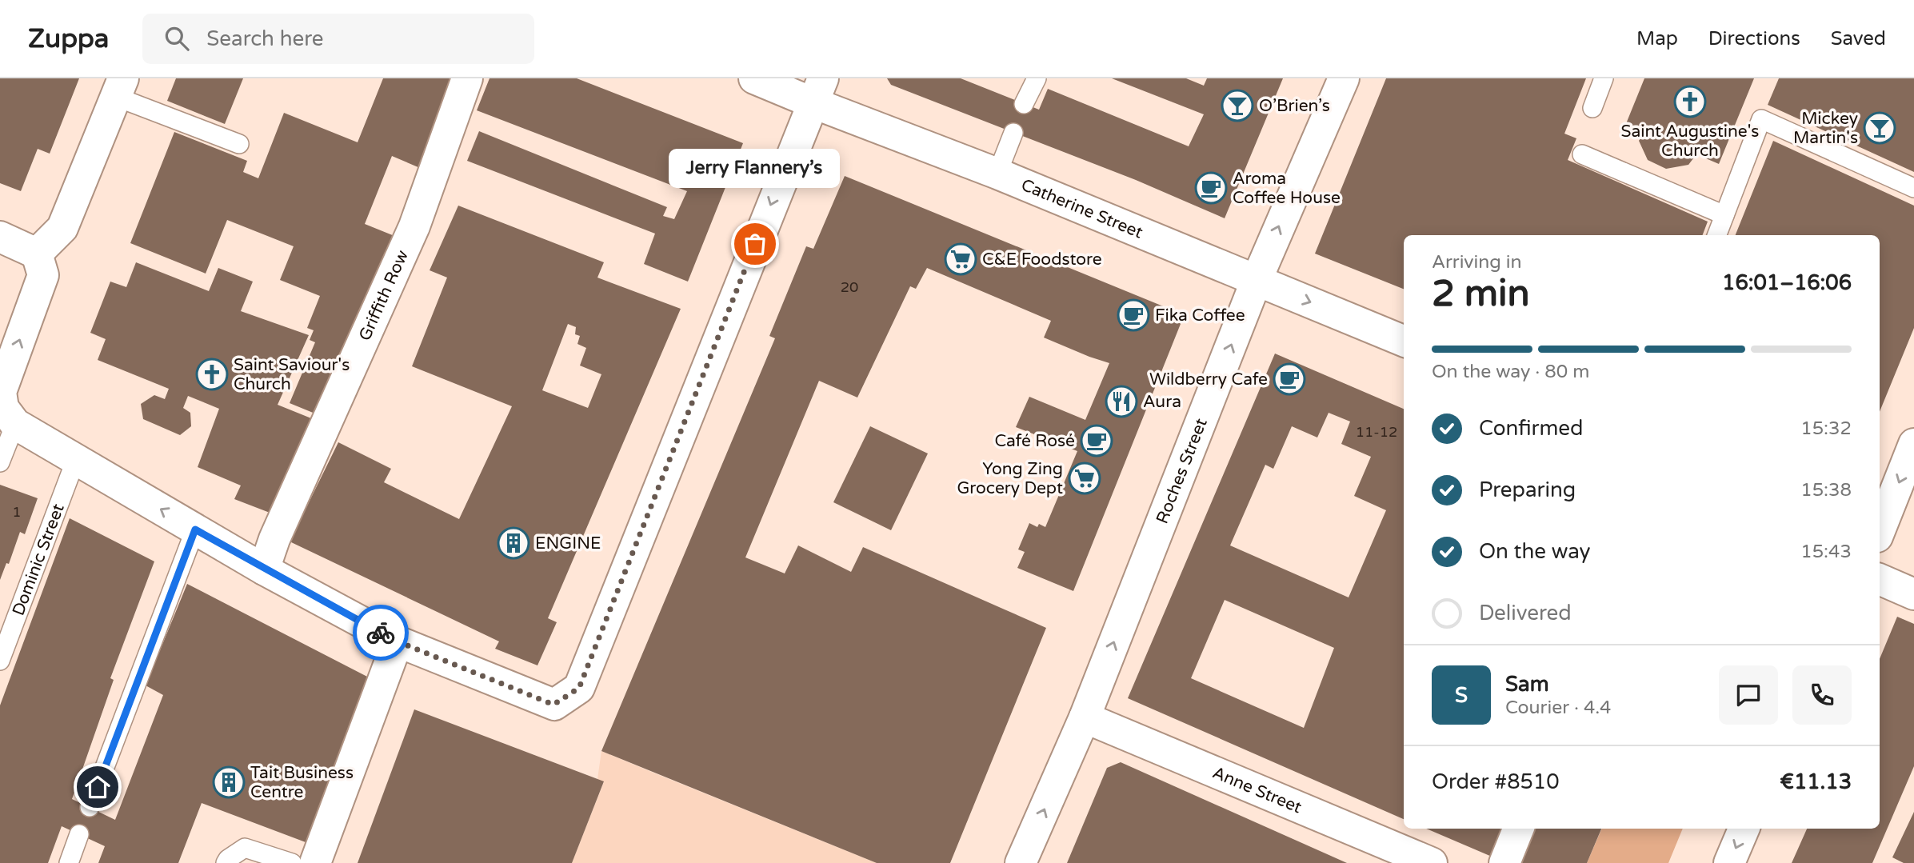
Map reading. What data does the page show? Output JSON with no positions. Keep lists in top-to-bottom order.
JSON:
{
  "streets": {
    "street": [
      "Catherine Street",
      "Griffith Row",
      "Roches Street",
      "Anne Street"
    ],
    "lane": ["Dominic Street"]
  },
  "crossings": [
    ["Catherine Street", "Roches Street"],
    ["Roches Street", "Anne Street"]
  ],
  "one_way": ["Roches Street"],
  "places": {
    "church": ["Saint Augustine's Church", "Saint Saviour's Church"],
    "bar": ["O’Brien’s", "Mickey Martin's"],
    "cafe": [
      "Aroma Coffee House",
      "Fika Coffee",
      "Wildberry Cafe",
      "Café Rosé"
    ],
    "other": ["Jerry Flannery’s"],
    "supermarket": ["C&E Foodstore", "Yong Zing Grocery Dept"],
    "restaurant": ["Aura"],
    "building": ["ENGINE", "Tait Business Centre"]
  },
  "house_numbers": ["20", "11-12", "1"],
  "page": {
    "header": "Zuppa",
    "search": "Search here",
    "nav": ["Map", "Directions", "Saved"],
    "bubble": "Jerry Flannery’s",
    "heading": ["2 min", "Arriving in", "16:01–16:06"],
    "panel": [
      "Sam",
      "Courier · 4.4",
      "Order #8510",
      "€11.13"
    ],
    "bar": "On the way · 80 m",
    "list": [
      ["Confirmed", "15:32"],
      ["Preparing", "15:38"],
      ["On the way", "15:43"],
      "Delivered"
    ],
    "round": "S"
  }
}
